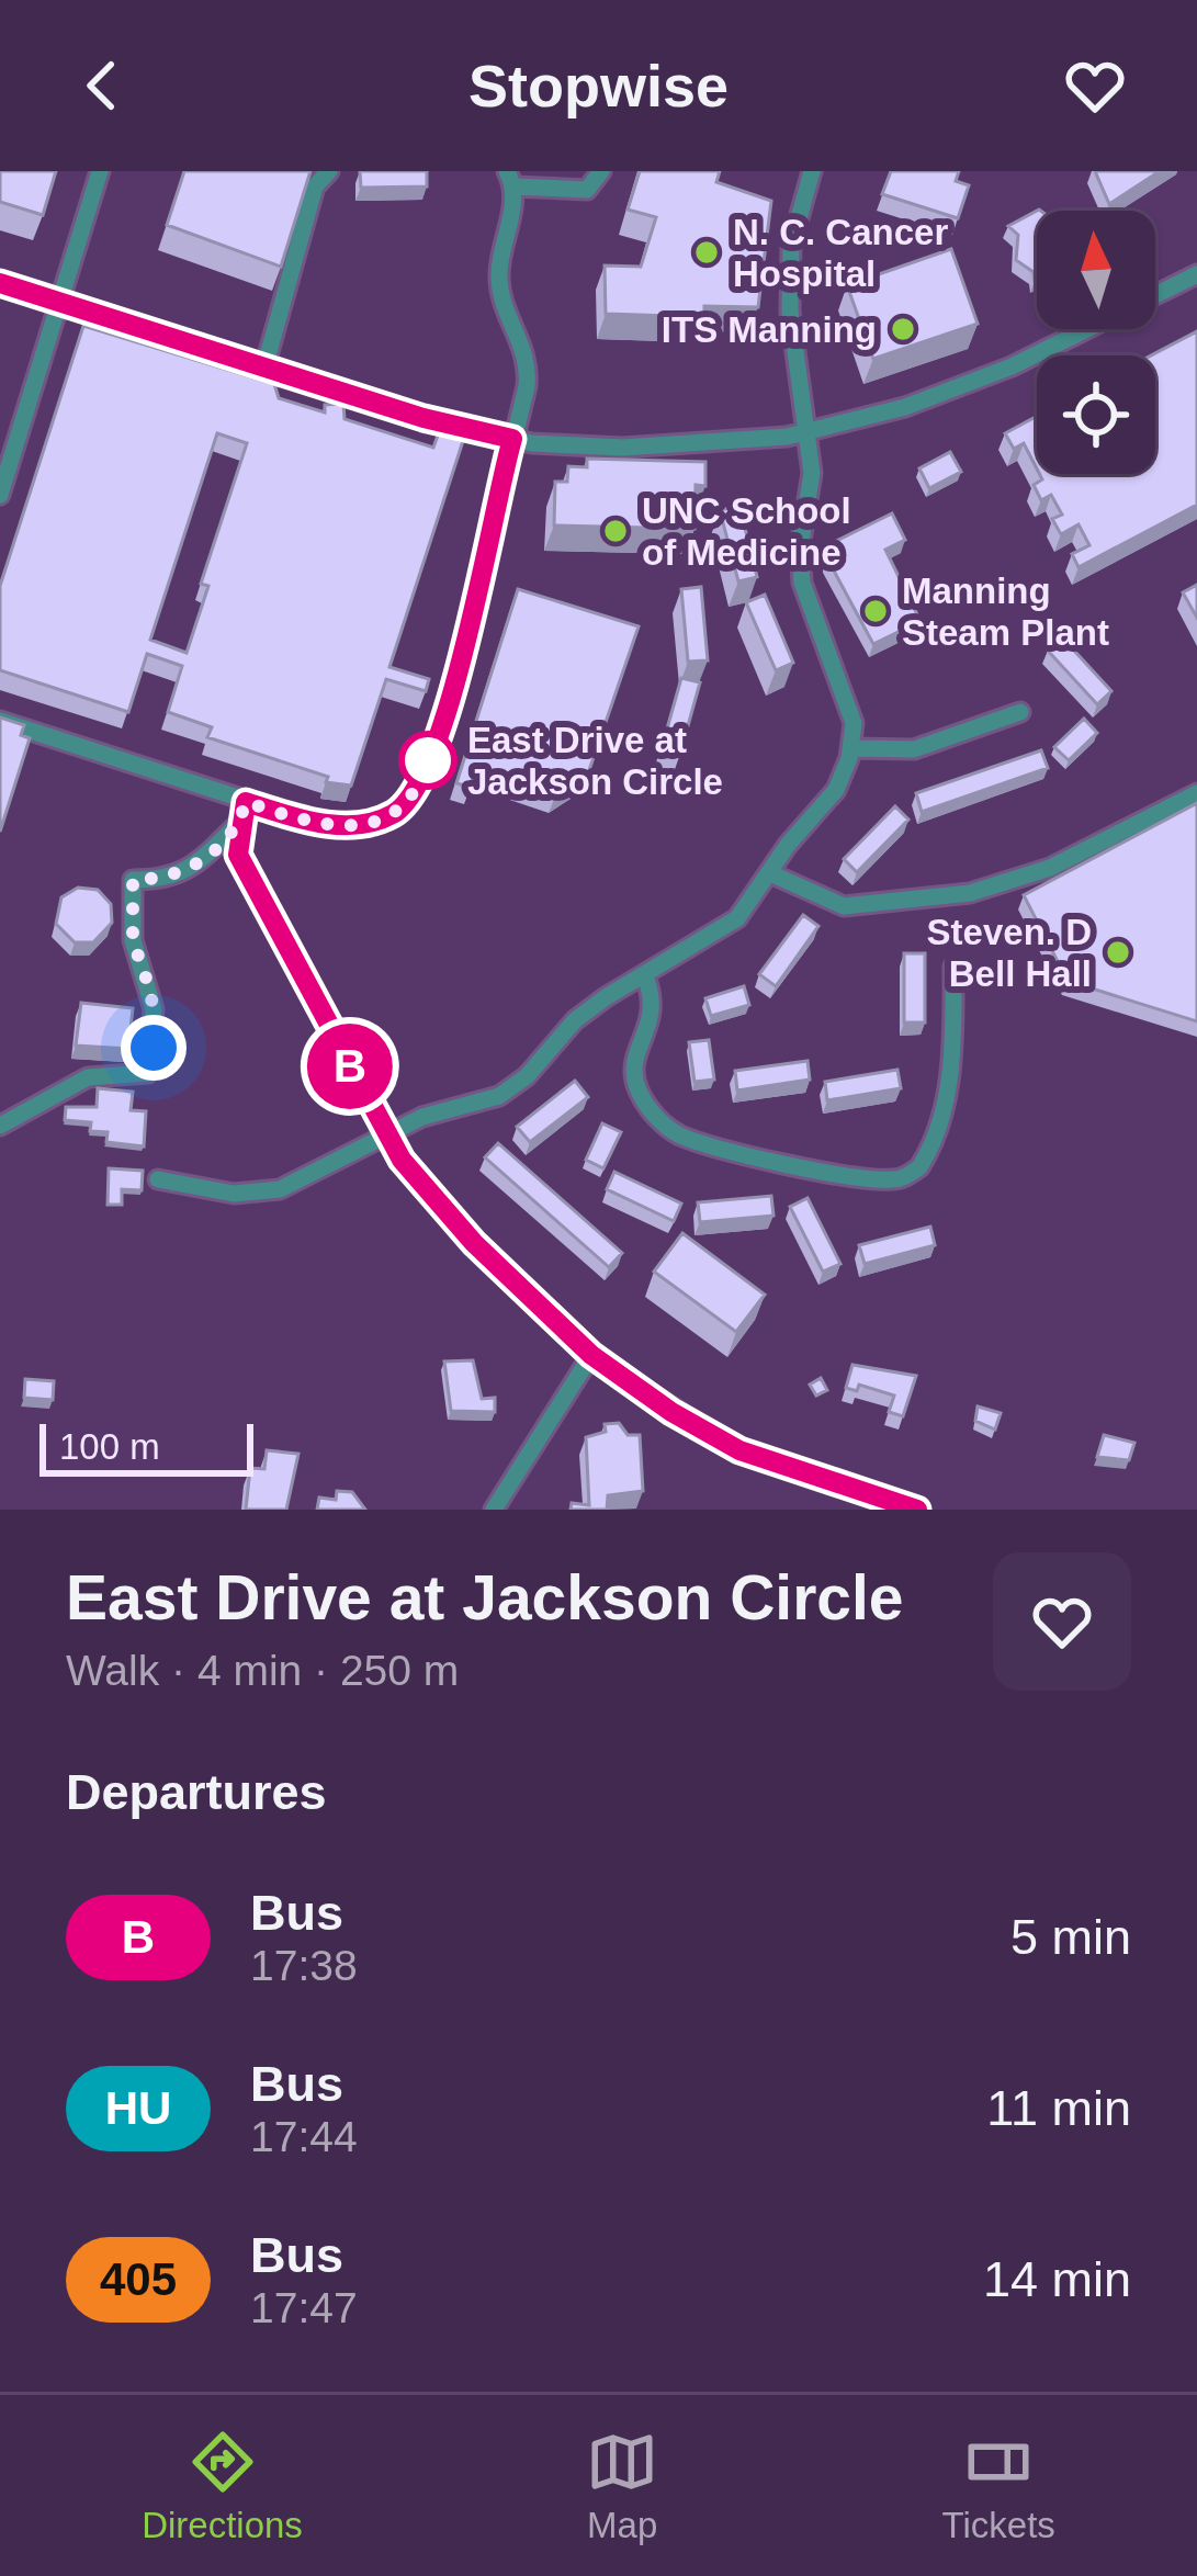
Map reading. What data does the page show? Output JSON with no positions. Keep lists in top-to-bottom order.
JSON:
{
  "places": [
    "N. C. Cancer Hospital",
    "ITS Manning",
    "UNC School of Medicine",
    "Manning Steam Plant",
    "East Drive at Jackson Circle",
    "Steven. D Bell Hall"
  ],
  "lines": ["bus line B"],
  "scale_bar": "100 m",
  "north": "top",
  "page": {
    "header": "Stopwise",
    "on_map": "B",
    "scale": "100 m",
    "heading": [
      ["East Drive at Jackson Circle", "Walk · 4 min · 250 m"],
      "Departures"
    ],
    "list": [
      {
        "mark": "B",
        "name": "Bus",
        "note": "17:38",
        "value": "5 min"
      },
      {
        "mark": "HU",
        "name": "Bus",
        "note": "17:44",
        "value": "11 min"
      },
      {
        "mark": "405",
        "name": "Bus",
        "note": "17:47",
        "value": "14 min"
      }
    ],
    "tabs": ["Directions", "Map", "Tickets"]
  }
}
